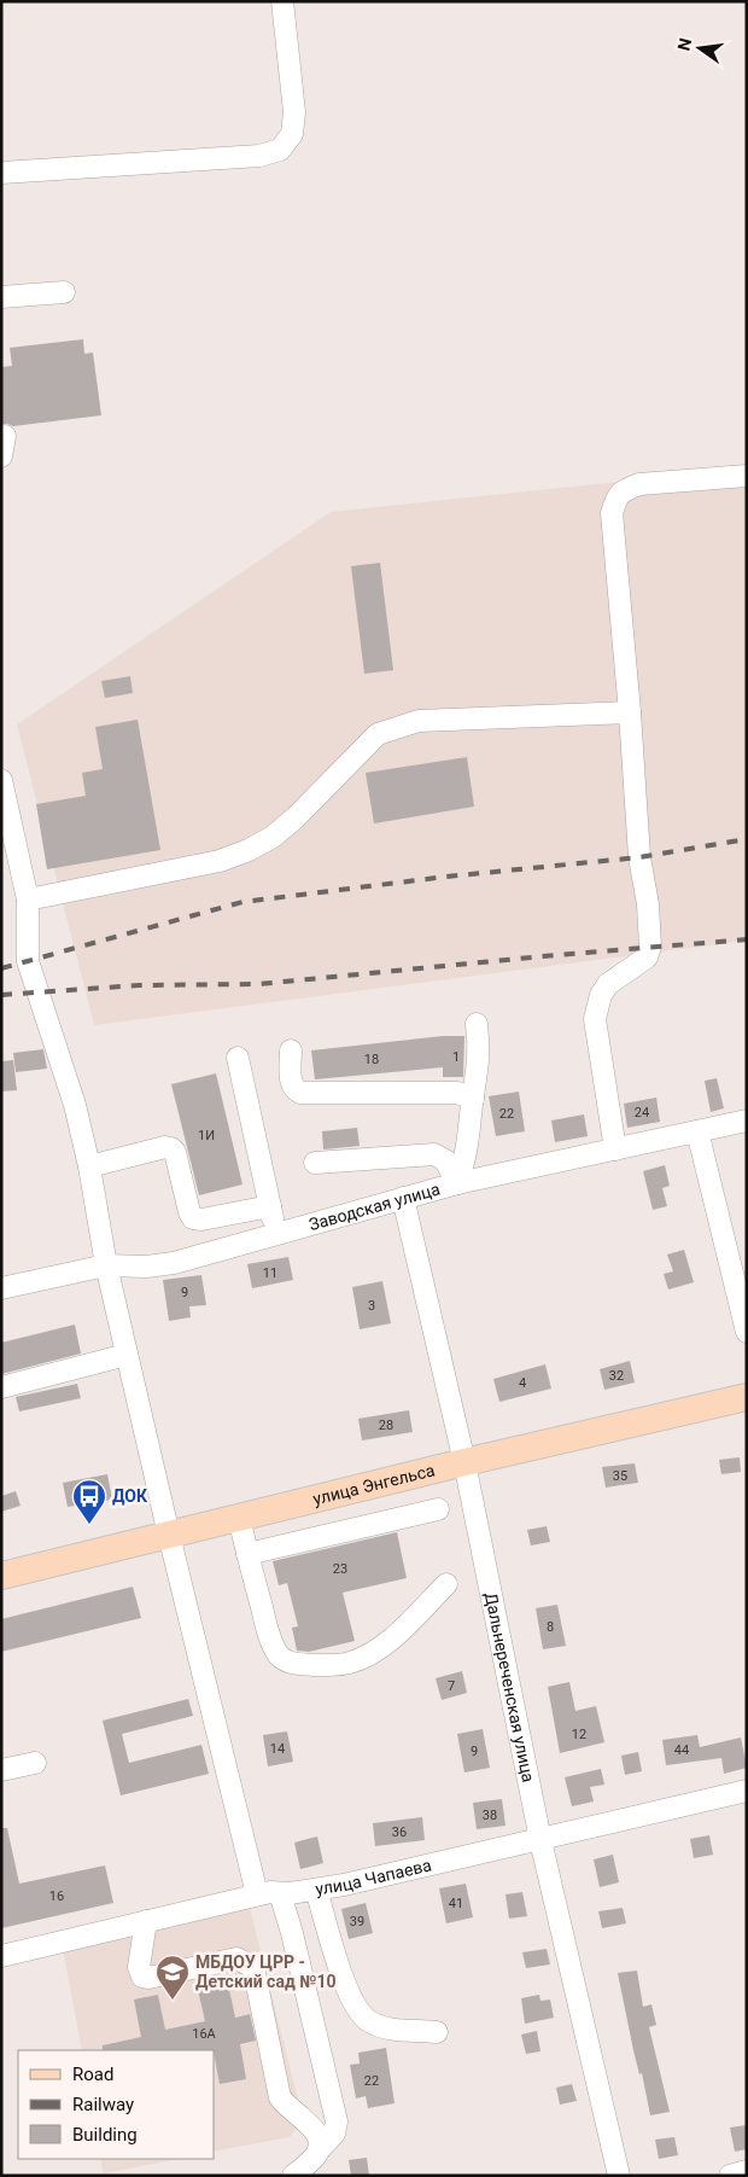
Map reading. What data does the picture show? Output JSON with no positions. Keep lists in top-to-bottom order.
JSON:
{
  "streets": {
    "main road": ["улица Энгельса"],
    "street": ["Заводская улица", "Дальнереченская улица", "улица Чапаева"]
  },
  "crossings": [
    ["Заводская улица", "Дальнереченская улица"],
    ["улица Энгельса", "Дальнереченская улица"],
    ["Дальнереченская улица", "улица Чапаева"]
  ],
  "places": {
    "bus stop": ["ДОК"],
    "school or university": ["МБДОУ ЦРР - Детский сад №10"]
  },
  "house_numbers": [
    "1",
    "18",
    "24",
    "22",
    "1И",
    "11",
    "9",
    "3",
    "32",
    "4",
    "28",
    "35",
    "23",
    "8",
    "7",
    "12",
    "14",
    "44",
    "9",
    "38",
    "36",
    "16",
    "41",
    "39",
    "16А",
    "22"
  ],
  "legend": ["Road", "Railway", "Building"],
  "north": "left"
}
